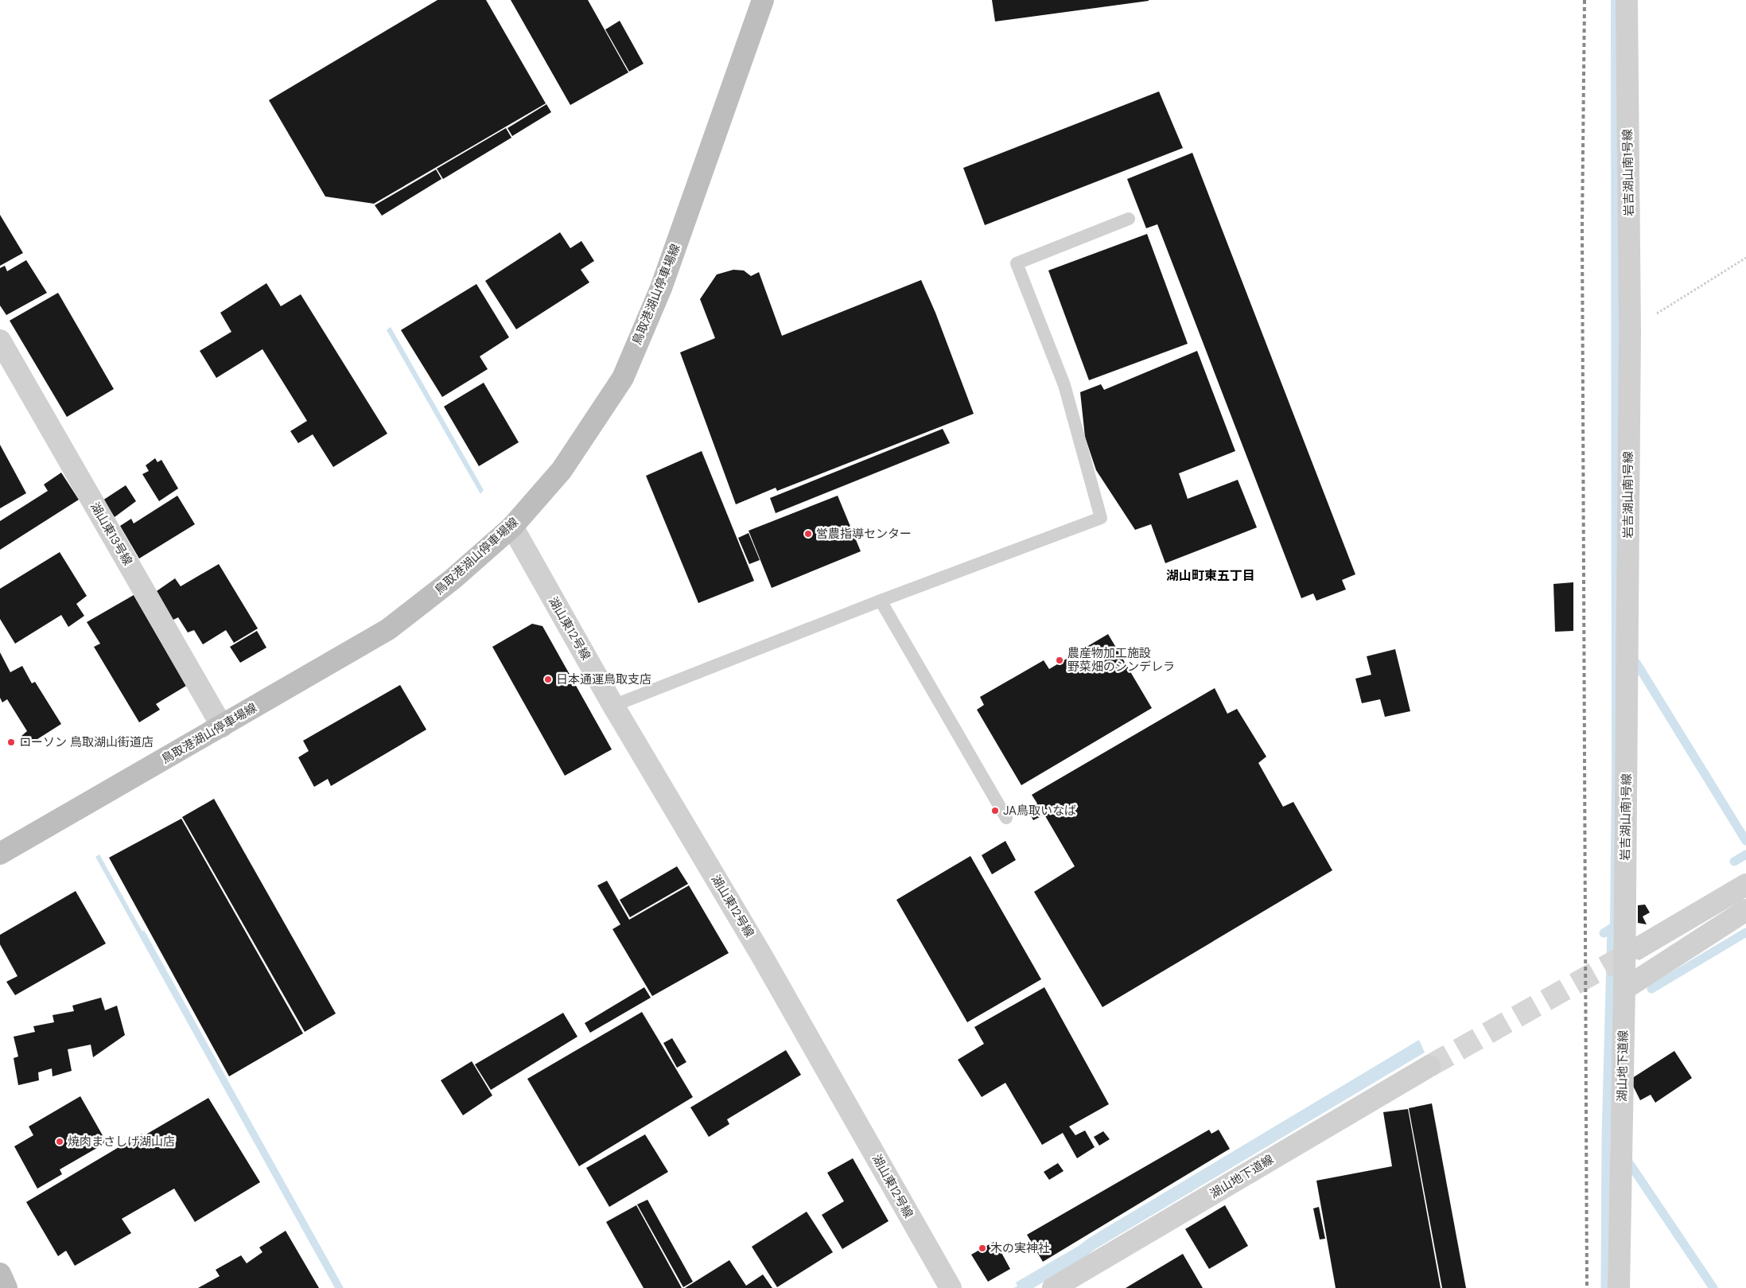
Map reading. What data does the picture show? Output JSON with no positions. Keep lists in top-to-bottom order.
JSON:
{
  "streets": {
    "main road": ["鳥取港湖山停車場線"],
    "street": [
      "岩吉湖山南1号線",
      "湖山東13号線",
      "湖山東12号線",
      "湖山地下道線"
    ]
  },
  "crossings": [
    ["岩吉湖山南1号線", "湖山地下道線"],
    ["鳥取港湖山停車場線", "湖山東13号線"],
    ["鳥取港湖山停車場線", "湖山東12号線"]
  ],
  "districts": ["湖山町東五丁目"],
  "places": [
    "営農指導センター",
    "農産物加工施設 野菜畑のシンデレラ",
    "日本通運鳥取支店",
    "ローソン 鳥取湖山街道店",
    "JA鳥取いなば",
    "焼肉まさしげ湖山店",
    "木の実神社"
  ]
}
